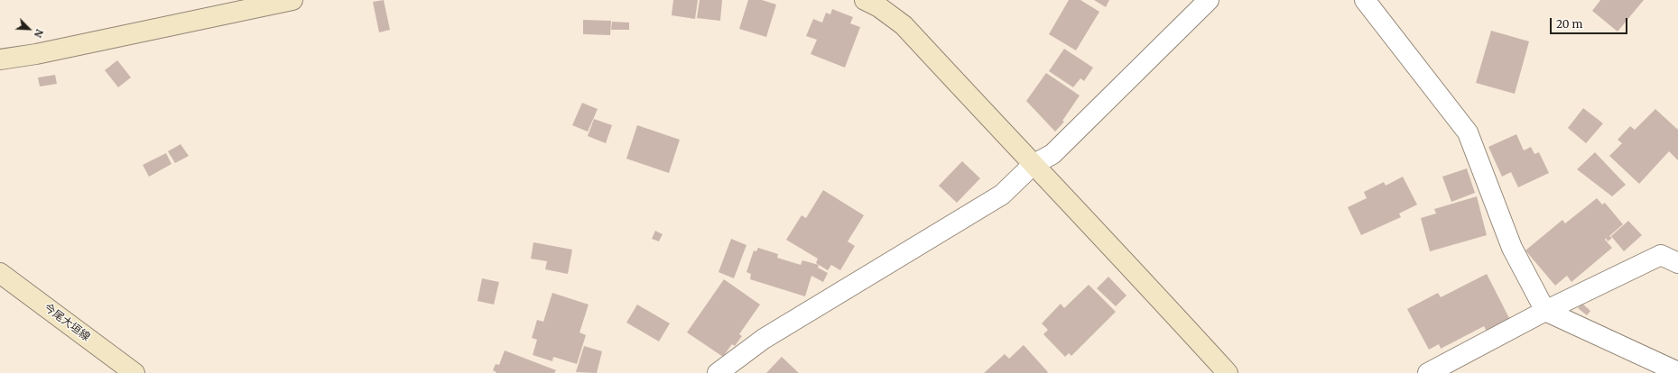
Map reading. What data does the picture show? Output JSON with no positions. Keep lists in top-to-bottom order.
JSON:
{
  "streets": {
    "street": ["今尾大垣線"]
  },
  "scale_bar": "20 m",
  "north": "bottom right"
}
